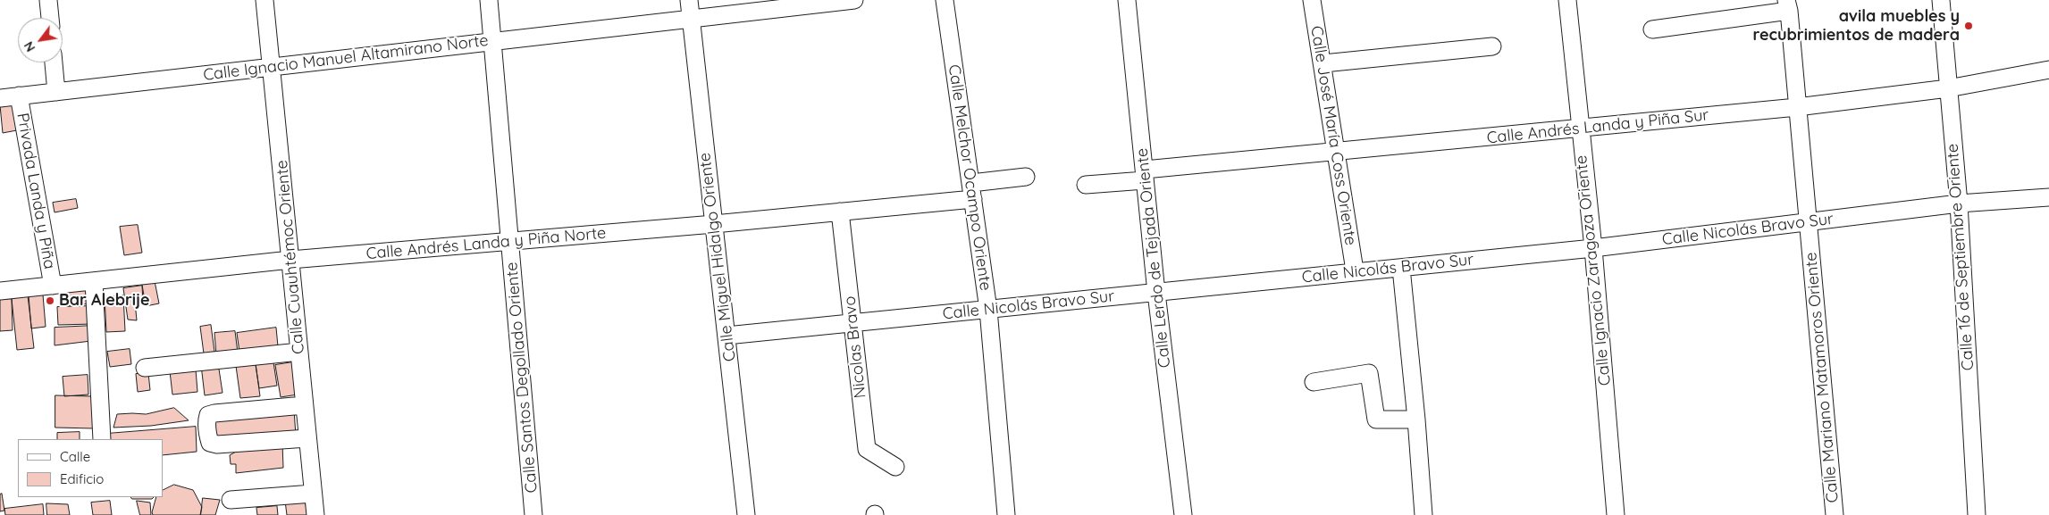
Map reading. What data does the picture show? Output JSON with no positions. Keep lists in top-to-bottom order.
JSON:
{
  "streets": {
    "street": [
      "Calle Ignacio Manuel Altamirano Norte",
      "Calle Andrés Landa y Piña Sur",
      "Calle José María Coss Oriente",
      "Calle Melchor Ocampo Oriente",
      "Privada Landa y Piña",
      "Calle Nicolás Bravo Sur",
      "Calle Andrés Landa y Piña Norte",
      "Calle Cuauhtémoc Oriente",
      "Calle Miguel Hidalgo Oriente",
      "Calle 16 de Septiembre Oriente",
      "Calle Lerdo de Tejada Oriente",
      "Calle Ignacio Zaragoza Oriente",
      "Nicolas Bravo",
      "Calle Santos Degollado Oriente",
      "Calle Mariano Matamoros Oriente"
    ]
  },
  "crossings": [
    ["Calle Ignacio Manuel Altamirano Norte", "Privada Landa y Piña"],
    ["Calle Ignacio Manuel Altamirano Norte", "Calle Cuauhtémoc Oriente"],
    ["Calle Ignacio Manuel Altamirano Norte", "Calle Miguel Hidalgo Oriente"],
    ["Calle Ignacio Manuel Altamirano Norte", "Calle Santos Degollado Oriente"],
    ["Calle Andrés Landa y Piña Sur", "Calle José María Coss Oriente"],
    ["Calle Andrés Landa y Piña Sur", "Calle 16 de Septiembre Oriente"],
    ["Calle Andrés Landa y Piña Sur", "Calle Lerdo de Tejada Oriente"],
    ["Calle Andrés Landa y Piña Sur", "Calle Ignacio Zaragoza Oriente"],
    ["Calle Andrés Landa y Piña Sur", "Calle Mariano Matamoros Oriente"],
    ["Calle José María Coss Oriente", "Calle Nicolás Bravo Sur"],
    ["Calle Melchor Ocampo Oriente", "Calle Nicolás Bravo Sur"],
    ["Calle Melchor Ocampo Oriente", "Calle Andrés Landa y Piña Norte"],
    ["Privada Landa y Piña", "Calle Andrés Landa y Piña Norte"],
    ["Calle Nicolás Bravo Sur", "Calle Miguel Hidalgo Oriente"],
    ["Calle Nicolás Bravo Sur", "Calle 16 de Septiembre Oriente"],
    ["Calle Nicolás Bravo Sur", "Calle Lerdo de Tejada Oriente"],
    ["Calle Nicolás Bravo Sur", "Calle Ignacio Zaragoza Oriente"],
    ["Calle Nicolás Bravo Sur", "Nicolas Bravo"],
    ["Calle Nicolás Bravo Sur", "Calle Mariano Matamoros Oriente"],
    ["Calle Andrés Landa y Piña Norte", "Calle Cuauhtémoc Oriente"],
    ["Calle Andrés Landa y Piña Norte", "Calle Miguel Hidalgo Oriente"],
    ["Calle Andrés Landa y Piña Norte", "Nicolas Bravo"],
    ["Calle Andrés Landa y Piña Norte", "Calle Santos Degollado Oriente"]
  ],
  "places": ["avila muebles y recubrimientos de madera", "Bar Alebrije"],
  "legend": ["Calle", "Edificio"],
  "north": "bottom left"
}
